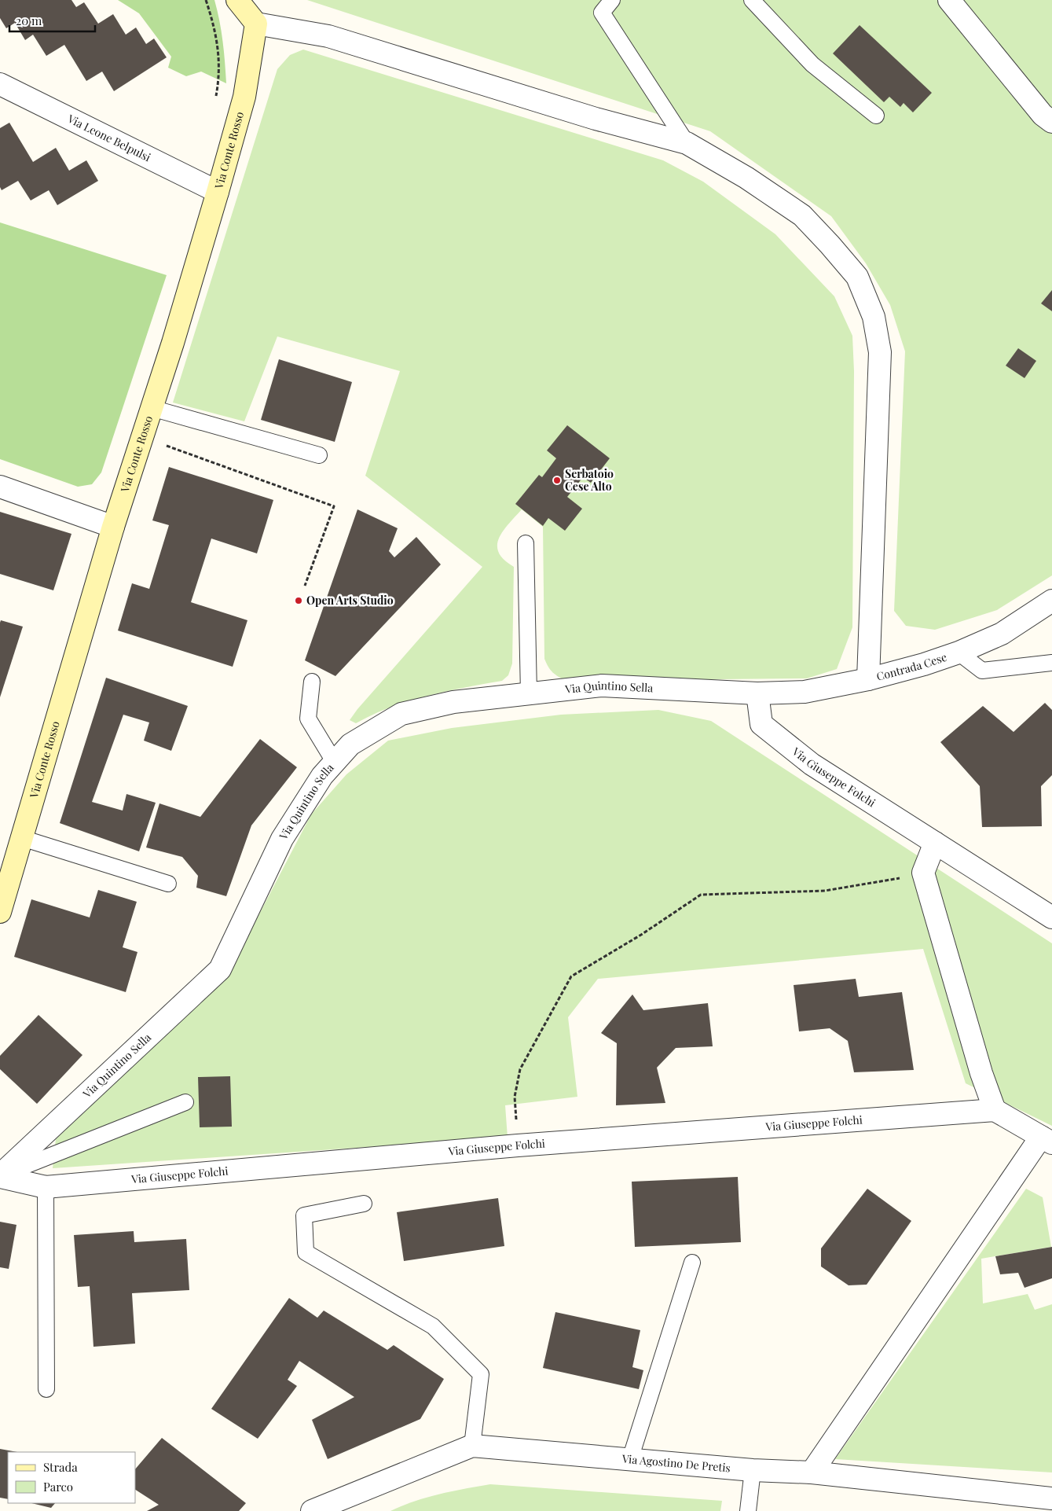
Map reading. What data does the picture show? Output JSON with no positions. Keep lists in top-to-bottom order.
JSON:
{
  "streets": {
    "street": [
      "Via Leone Belpulsi",
      "Via Conte Rosso",
      "Contrada Cese",
      "Via Quintino Sella",
      "Via Giuseppe Folchi",
      "Via Agostino De Pretis"
    ]
  },
  "crossings": [
    ["Via Leone Belpulsi", "Via Conte Rosso"],
    ["Contrada Cese", "Via Quintino Sella"],
    ["Contrada Cese", "Via Giuseppe Folchi"],
    ["Via Quintino Sella", "Via Giuseppe Folchi"]
  ],
  "places": ["Serbatoio Cese Alto", "Open Arts Studio"],
  "legend": ["Strada", "Parco"],
  "scale_bar": "20 m"
}
